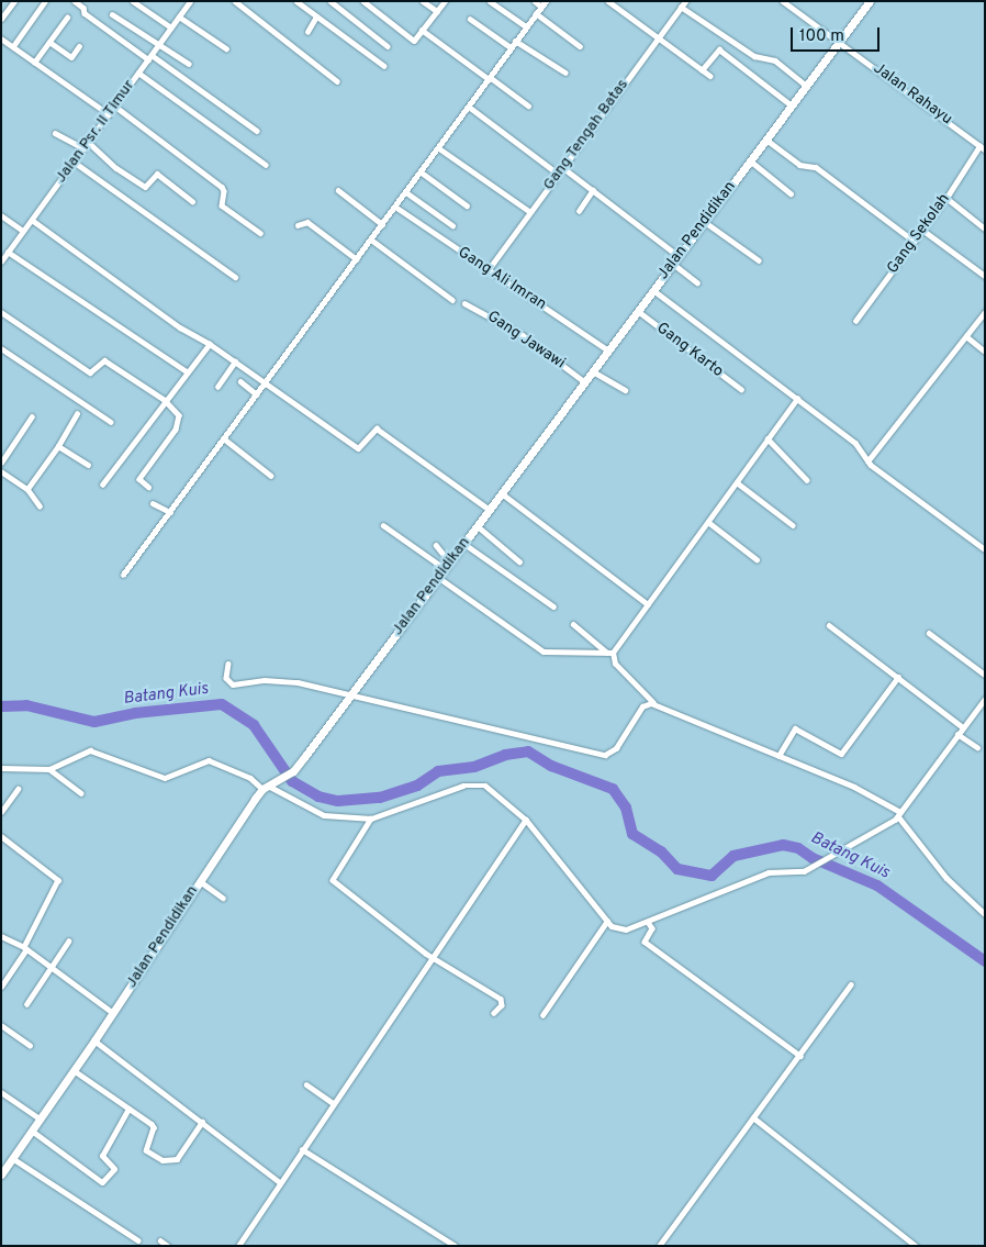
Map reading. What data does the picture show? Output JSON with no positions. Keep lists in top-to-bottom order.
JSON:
{
  "streets": {
    "main road": ["Jalan Pendidikan"],
    "street": [
      "Jalan Rahayu",
      "Jalan Psr. II Timur",
      "Gang Tengah Batas",
      "Gang Sekolah",
      "Gang Ali Imran",
      "Gang Jawawi",
      "Gang Karto"
    ]
  },
  "crossings": [
    ["Jalan Rahayu", "Jalan Pendidikan"],
    ["Jalan Rahayu", "Gang Sekolah"],
    ["Gang Tengah Batas", "Gang Ali Imran"],
    ["Jalan Pendidikan", "Gang Ali Imran"],
    ["Jalan Pendidikan", "Gang Jawawi"],
    ["Jalan Pendidikan", "Gang Karto"]
  ],
  "water": ["Batang Kuis"],
  "scale_bar": "100 m"
}
